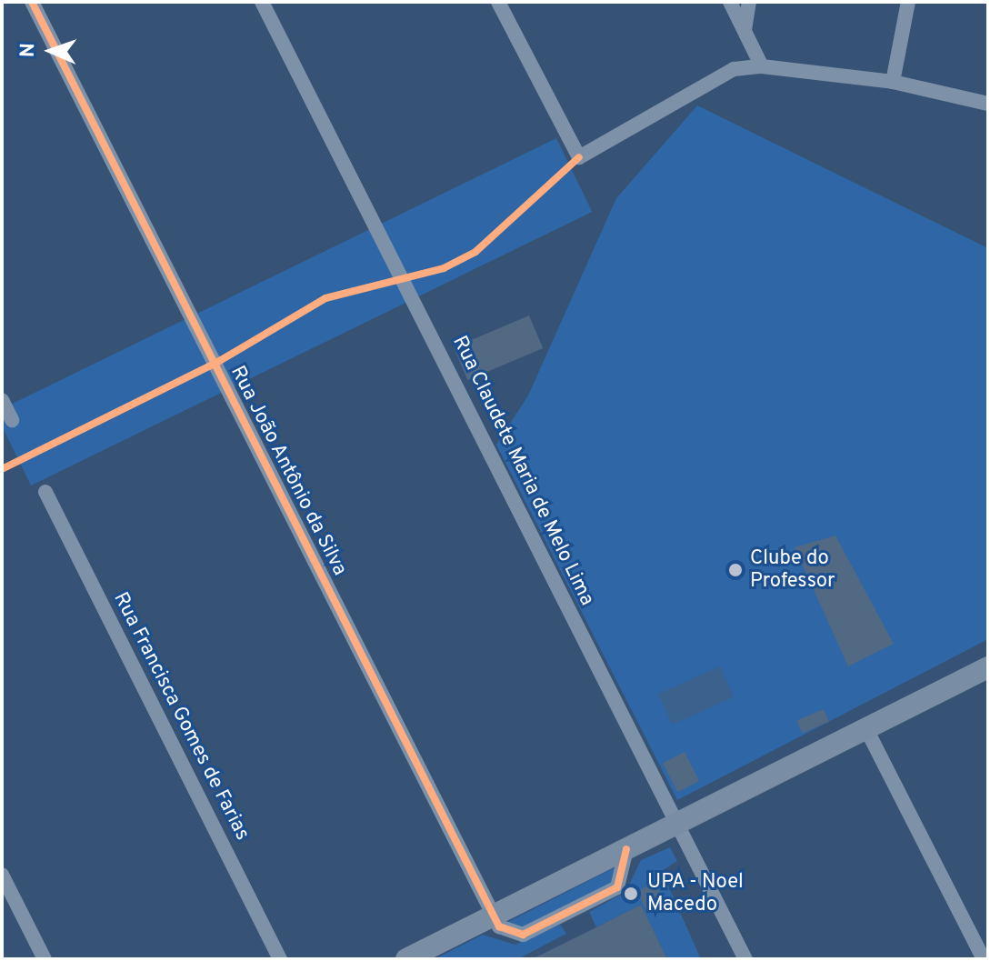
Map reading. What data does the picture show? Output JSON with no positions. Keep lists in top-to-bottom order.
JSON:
{
  "streets": {
    "street": ["Rua João Antônio da Silva", "Rua Claudete Maria de Melo Lima", "Rua Francisca Gomes de Farias"]
  },
  "places": ["Clube do Professor", "UPA - Noel Macedo"],
  "north": "left"
}
